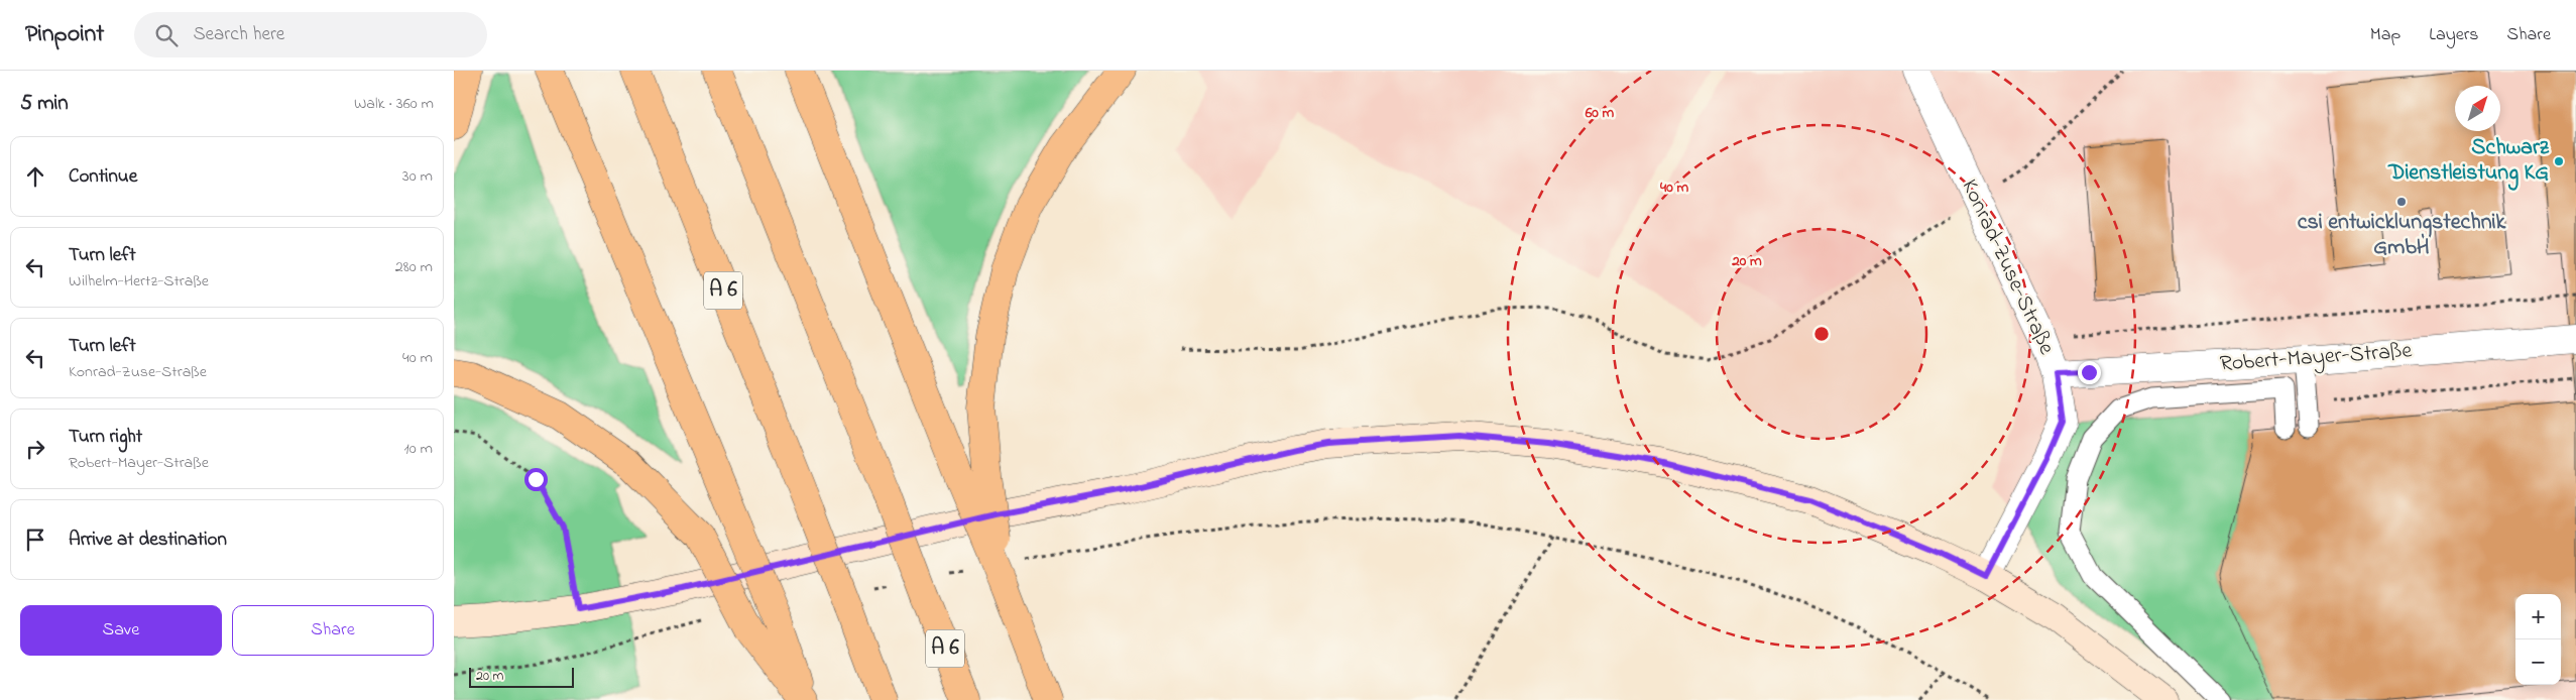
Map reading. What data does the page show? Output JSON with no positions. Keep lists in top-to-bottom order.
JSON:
{
  "streets": {
    "highway": ["A 6"],
    "street": ["Konrad-Zuse-Straße", "Robert-Mayer-Straße"]
  },
  "crossings": [
    ["Konrad-Zuse-Straße", "Robert-Mayer-Straße"]
  ],
  "places": ["Schwarz Dienstleistung KG", "csi entwicklungstechnik GmbH"],
  "scale_bar": "20 m",
  "north": "top right",
  "page": {
    "header": "Pinpoint",
    "search": "Search here",
    "nav": ["Map", "Layers", "Share"],
    "heading": ["5 min", "Walk · 360 m"],
    "list": [
      ["Continue", "30 m"],
      ["Turn left", "Wilhelm-Hertz-Straße", "280 m"],
      ["Turn left", "Konrad-Zuse-Straße", "40 m"],
      ["Turn right", "Robert-Mayer-Straße", "10 m"],
      "Arrive at destination"
    ],
    "buttons": ["Save", "Share"],
    "map_buttons": ["+", "−"],
    "scale": "20 m"
  },
  "rings": ["60 m", "40 m", "20 m"]
}
